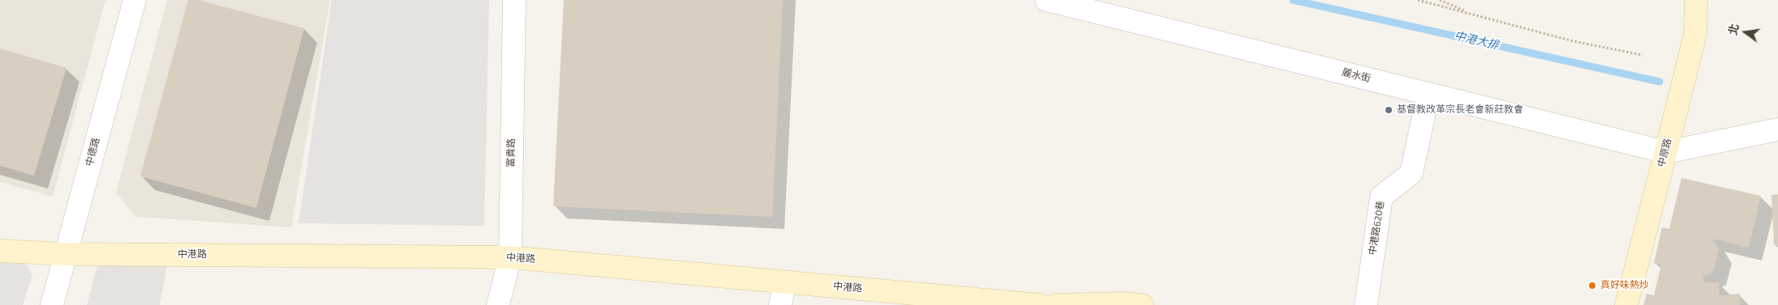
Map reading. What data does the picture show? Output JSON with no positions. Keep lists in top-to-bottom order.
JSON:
{
  "streets": {
    "street": [
      "麗水街",
      "中德路",
      "富貴路",
      "中原路",
      "中港路620巷",
      "中港路"
    ]
  },
  "crossings": [
    ["麗水街", "中原路"],
    ["麗水街", "中港路620巷"],
    ["中德路", "中港路"],
    ["富貴路", "中港路"]
  ],
  "water": ["中港大排"],
  "places": ["基督教改革宗長老會新莊教會", "真好味熱炒"],
  "north": "left"
}
